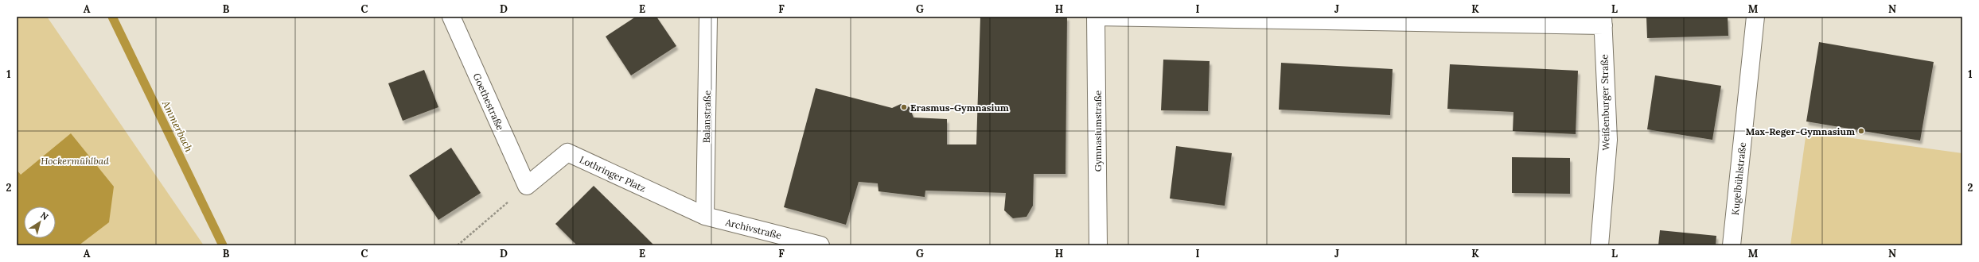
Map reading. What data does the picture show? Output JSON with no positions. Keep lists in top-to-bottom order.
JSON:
{
  "streets": {
    "street": [
      "Goethestraße",
      "Weißenburger Straße",
      "Balanstraße",
      "Gymnasiumstraße",
      "Lothringer Platz",
      "Kugelbühlstraße",
      "Archivstraße"
    ]
  },
  "crossings": [
    ["Goethestraße", "Lothringer Platz"],
    ["Weißenburger Straße", "Gymnasiumstraße"],
    ["Balanstraße", "Lothringer Platz"],
    ["Balanstraße", "Archivstraße"],
    ["Lothringer Platz", "Archivstraße"]
  ],
  "water": ["Ammerbach"],
  "parks": ["Hockermühlbad"],
  "places": ["Erasmus-Gymnasium", "Max-Reger-Gymnasium"],
  "north": "top right",
  "grid": {
    "columns": [
      "A",
      "B",
      "C",
      "D",
      "E",
      "F",
      "G",
      "H",
      "I",
      "J",
      "K",
      "L",
      "M",
      "N"
    ],
    "rows": ["1", "2"]
  }
}
